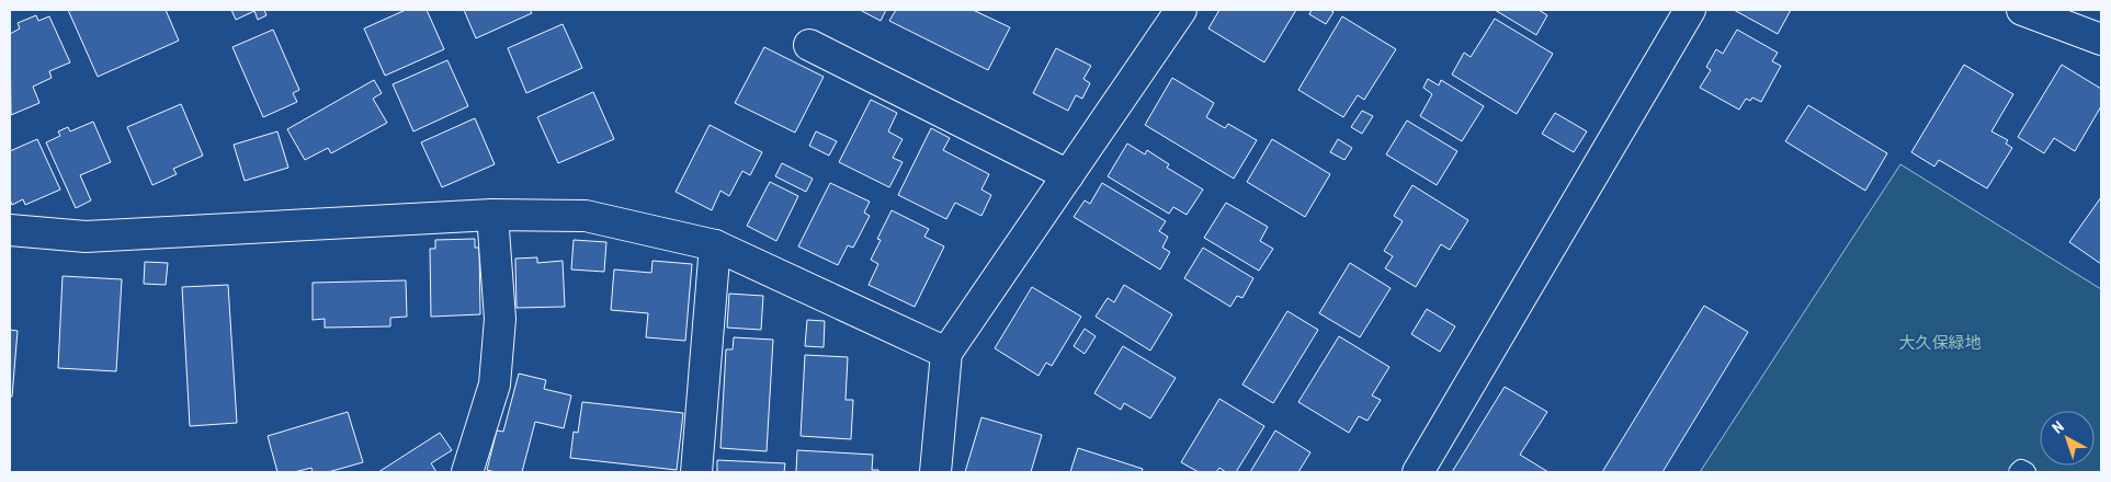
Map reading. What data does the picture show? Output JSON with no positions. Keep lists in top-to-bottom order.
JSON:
{
  "parks": ["大久保緑地"],
  "north": "top left"
}
